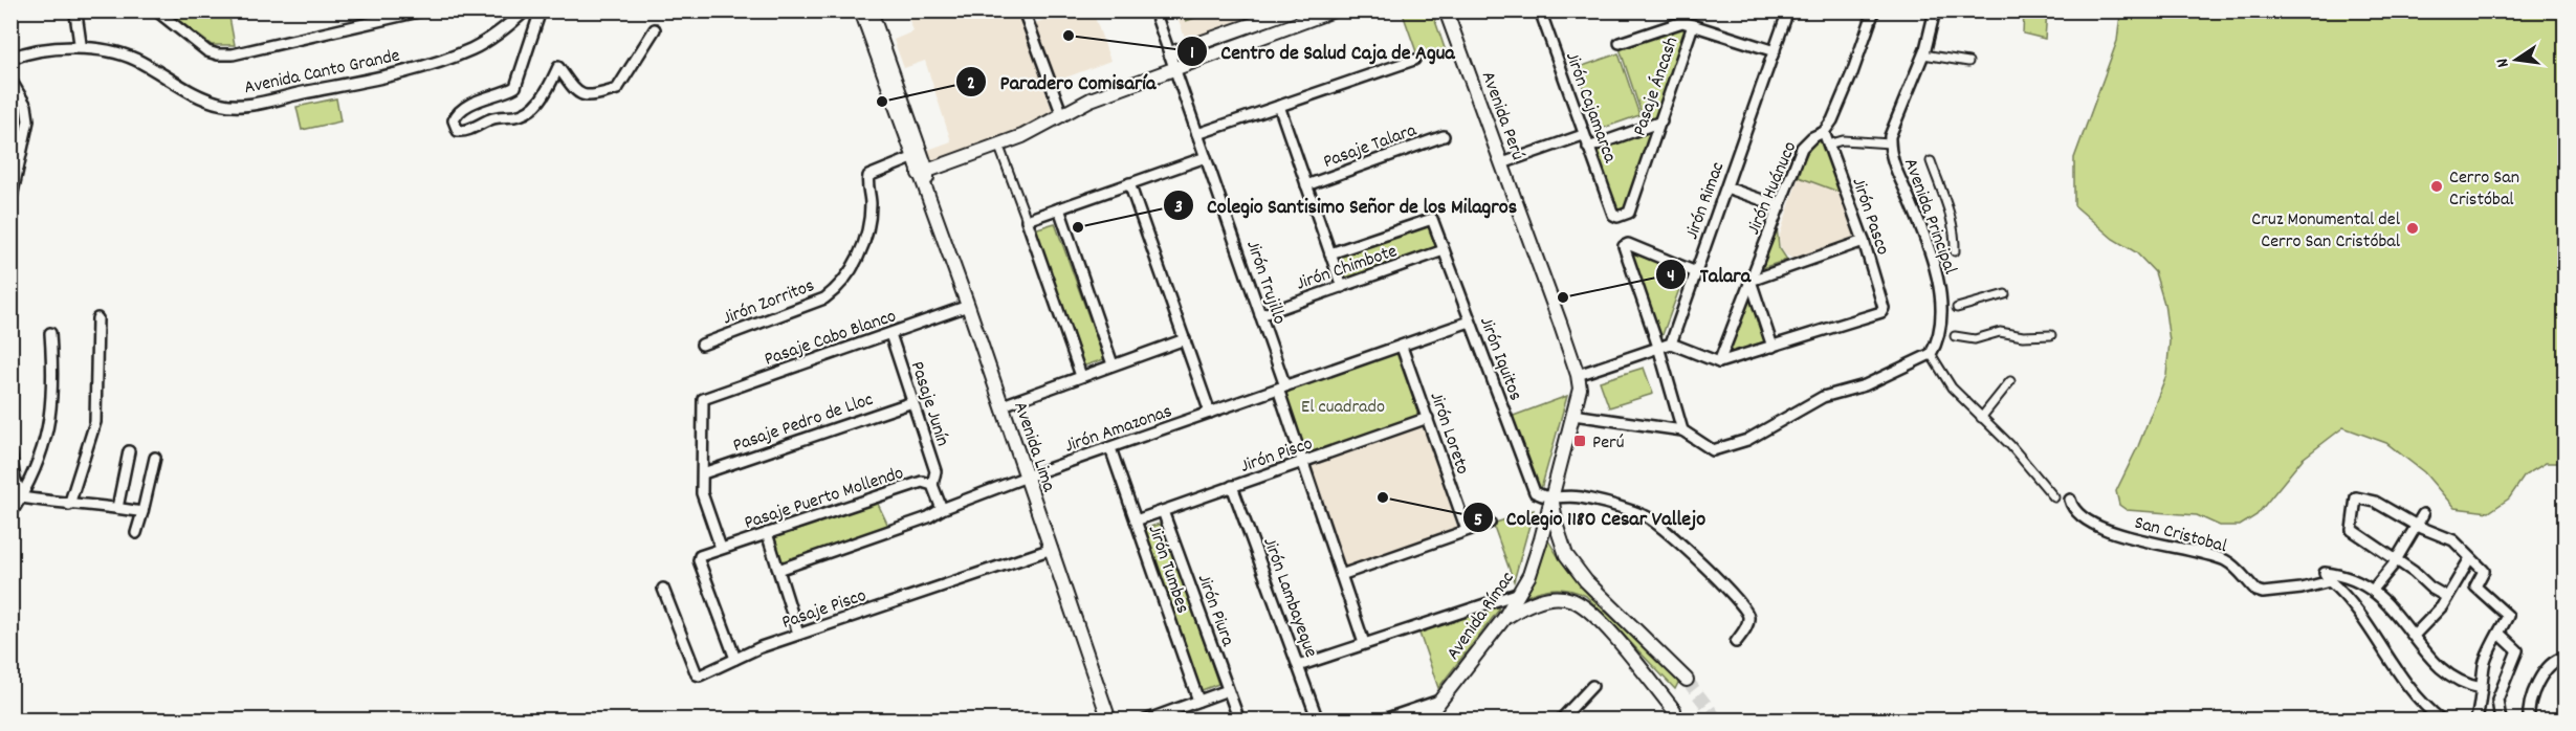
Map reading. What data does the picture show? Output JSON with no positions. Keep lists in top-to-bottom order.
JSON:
{
  "streets": {
    "main road": ["Avenida Perú", "Avenida Lima", "Avenida Rímac"],
    "street": [
      "Avenida Canto Grande",
      "Pasaje Áncash",
      "Jirón Cajamarca",
      "Pasaje Talara",
      "Jirón Huánuco",
      "Jirón Rimac",
      "Jirón Pasco",
      "Avenida Principal",
      "Jirón Chimbote",
      "Jirón Trujillo",
      "Jirón Zorritos",
      "Pasaje Cabo Blanco",
      "Jirón Iquitos",
      "Pasaje Junín",
      "Pasaje Pedro de Lloc",
      "Jirón Amazonas",
      "Jirón Loreto",
      "Jirón Pisco",
      "Pasaje Puerto Mollendo",
      "San Cristobal",
      "Jirón Tumbes",
      "Jirón Lambayeque",
      "Pasaje Pisco",
      "Jirón Piura"
    ]
  },
  "crossings": [
    ["Pasaje Áncash", "Jirón Cajamarca"],
    ["Avenida Perú", "Avenida Rímac"],
    ["Jirón Huánuco", "Jirón Pasco"],
    ["Jirón Chimbote", "Jirón Trujillo"],
    ["Jirón Chimbote", "Jirón Iquitos"],
    ["Jirón Trujillo", "Jirón Amazonas"],
    ["Jirón Trujillo", "Jirón Pisco"],
    ["Jirón Zorritos", "Avenida Lima"],
    ["Pasaje Cabo Blanco", "Pasaje Junín"],
    ["Pasaje Cabo Blanco", "Pasaje Pedro de Lloc"],
    ["Pasaje Cabo Blanco", "Avenida Lima"],
    ["Jirón Iquitos", "Jirón Amazonas"],
    ["Jirón Iquitos", "Avenida Rímac"],
    ["Pasaje Junín", "Pasaje Pedro de Lloc"],
    ["Pasaje Junín", "Pasaje Puerto Mollendo"],
    ["Jirón Amazonas", "Jirón Loreto"],
    ["Jirón Amazonas", "Avenida Lima"],
    ["Jirón Amazonas", "Pasaje Puerto Mollendo"],
    ["Jirón Amazonas", "Jirón Tumbes"],
    ["Jirón Loreto", "Jirón Pisco"],
    ["Avenida Lima", "Pasaje Pisco"],
    ["Jirón Pisco", "Jirón Tumbes"],
    ["Jirón Pisco", "Jirón Lambayeque"],
    ["Jirón Pisco", "Jirón Piura"],
    ["Pasaje Puerto Mollendo", "Pasaje Pisco"]
  ],
  "parks": ["El cuadrado"],
  "places": {
    "other": [
      "Centro de Salud Caja de Agua",
      "Paradero Comisaría",
      "Cerro San Cristóbal",
      "Colegio Santisimo Señor de los Milagros",
      "Cruz Monumental del Cerro San Cristóbal",
      "Talara",
      "Colegio 1180 Cesar Vallejo"
    ],
    "transit": ["Perú"]
  },
  "north": "left"
}
